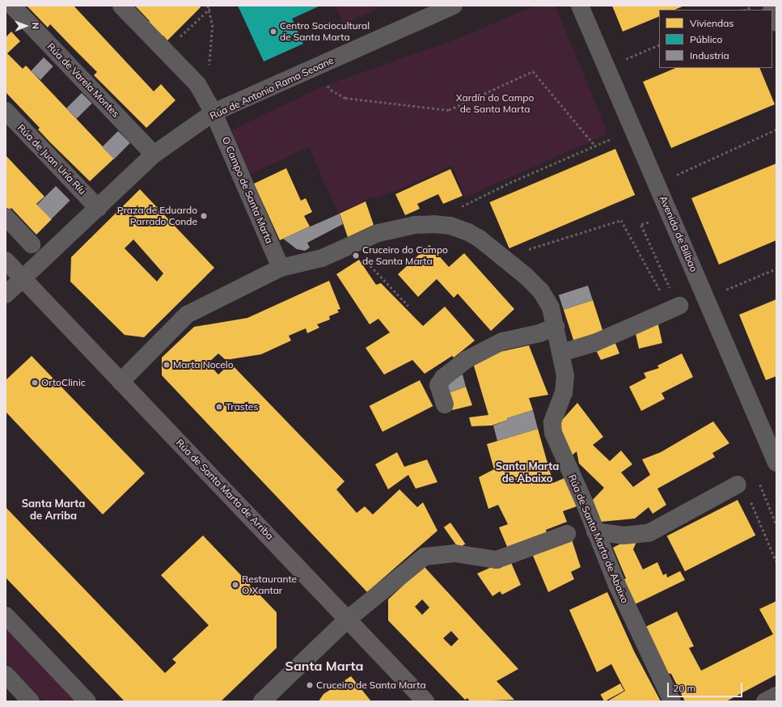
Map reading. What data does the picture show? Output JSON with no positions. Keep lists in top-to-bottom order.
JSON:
{
  "streets": {
    "street": [
      "Rúa de Varela Montes",
      "Rúa de Antonio Rama Seoane",
      "Rúa de Juan Uría Ríu",
      "O Campo de Santa Marta",
      "Avenida de Bilbao",
      "Rúa de Santa Marta de Arriba",
      "Rúa de Santa Marta de Abaixo"
    ]
  },
  "crossings": [
    ["Rúa de Varela Montes", "Rúa de Antonio Rama Seoane"],
    ["Rúa de Antonio Rama Seoane", "Rúa de Juan Uría Ríu"],
    ["Rúa de Antonio Rama Seoane", "O Campo de Santa Marta"],
    ["Rúa de Antonio Rama Seoane", "Rúa de Santa Marta de Arriba"]
  ],
  "districts": ["Santa Marta de Abaixo", "Santa Marta de Arriba", "Santa Marta"],
  "parks": ["Xardín do Campo de Santa Marta"],
  "places": [
    "Centro Sociocultural de Santa Marta",
    "Praza de Eduardo Parrado Conde",
    "Cruceiro do Campo de Santa Marta",
    "Marta Nocelo",
    "OrtoClinic",
    "Trastes",
    "Restaurante O Xantar",
    "Cruceiro de Santa Marta"
  ],
  "legend": ["Viviendas", "Público", "Industria"],
  "scale_bar": "20 m",
  "north": "right"
}
